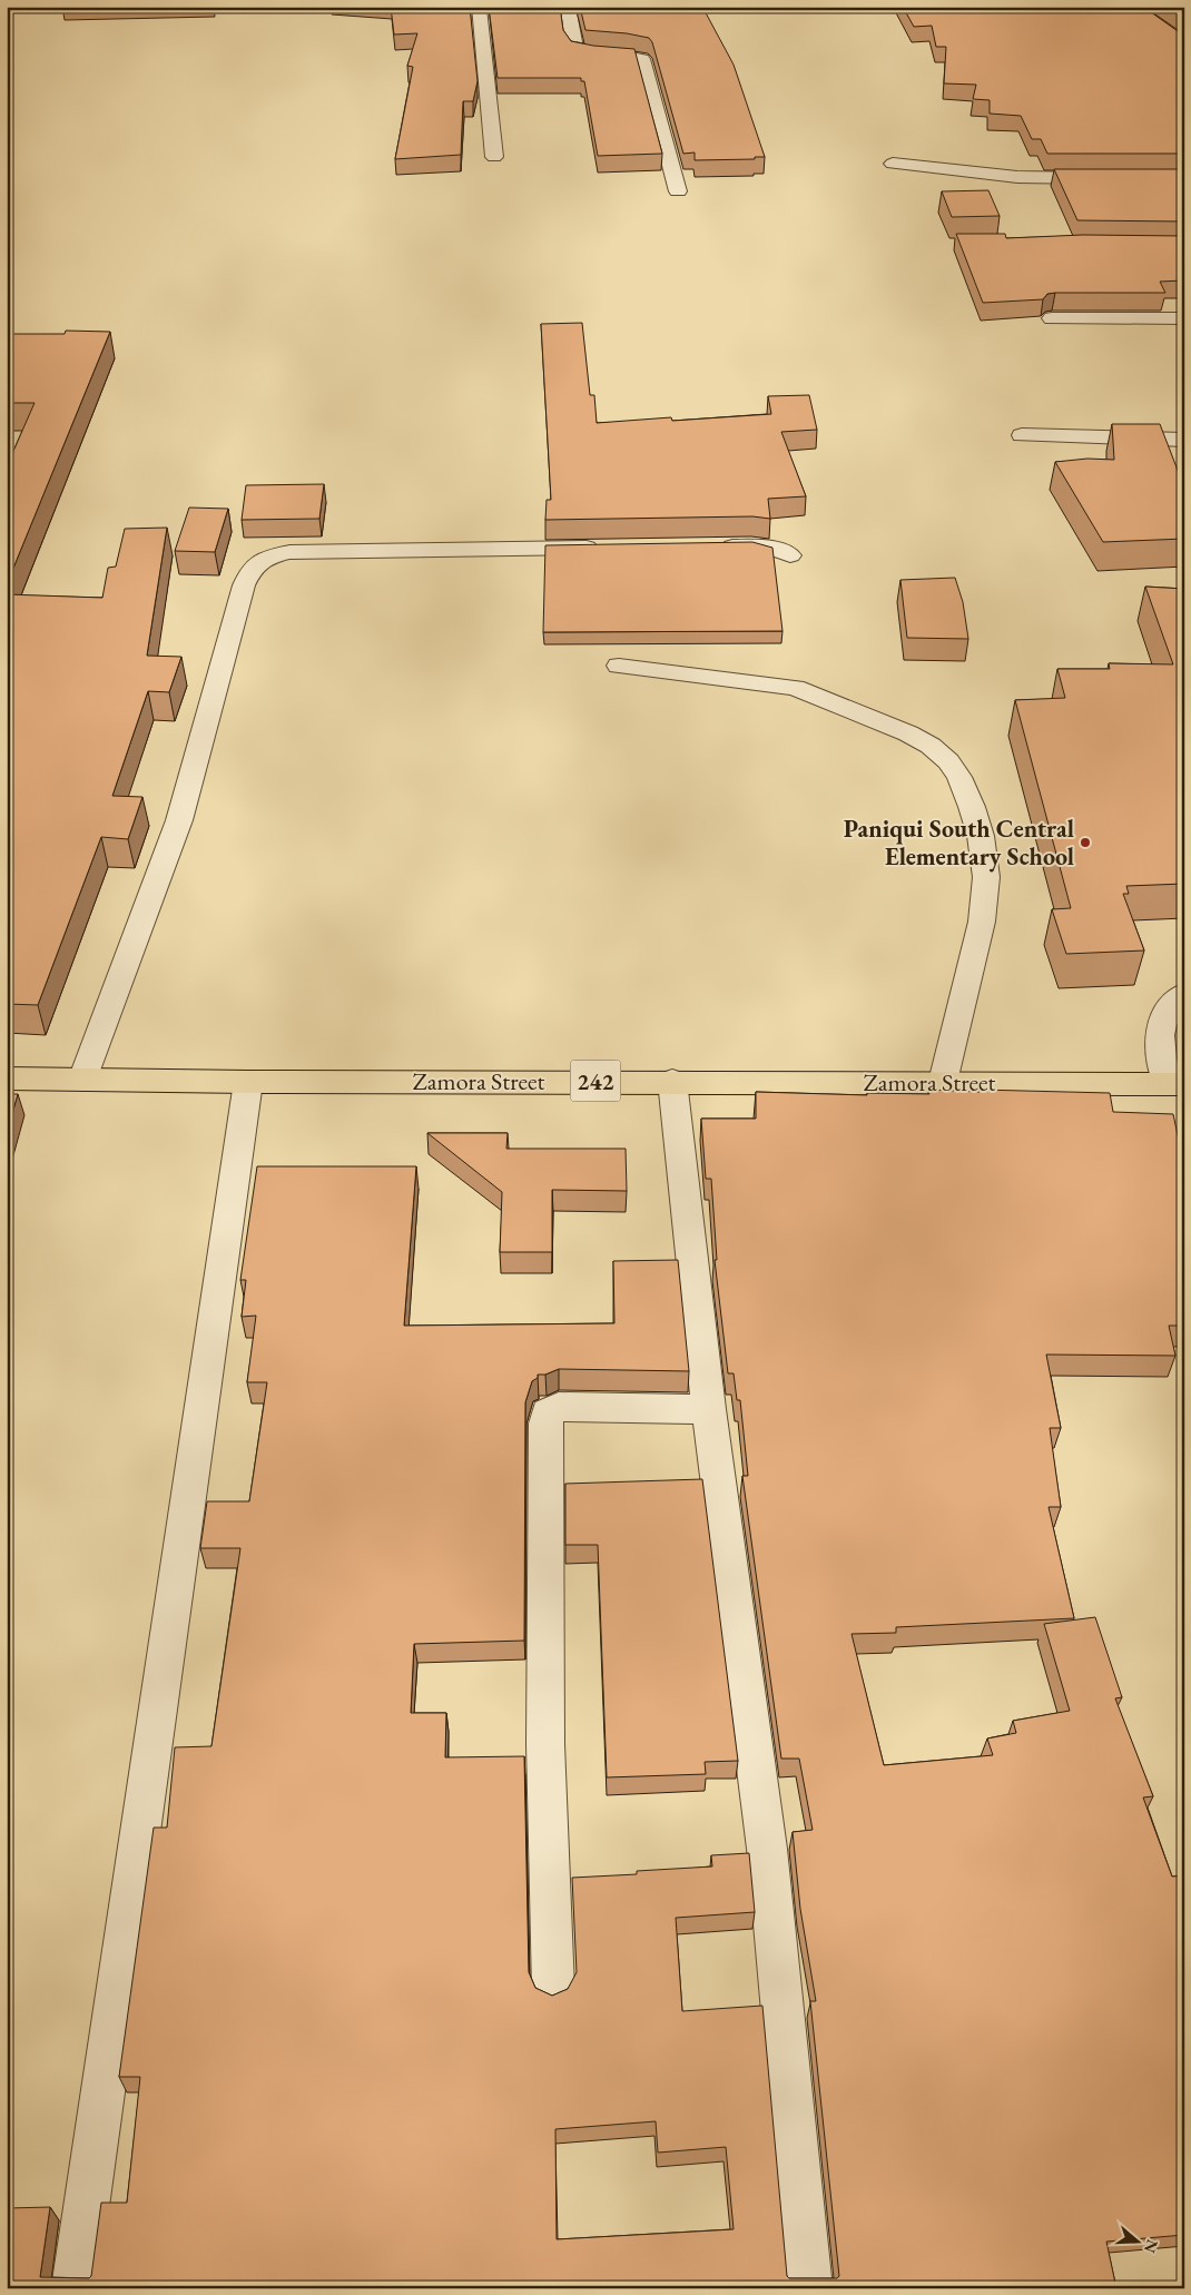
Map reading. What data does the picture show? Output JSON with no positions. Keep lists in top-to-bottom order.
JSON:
{
  "streets": {
    "main road": ["Zamora Street", "242"]
  },
  "places": ["Paniqui South Central Elementary School"],
  "north": "right"
}
